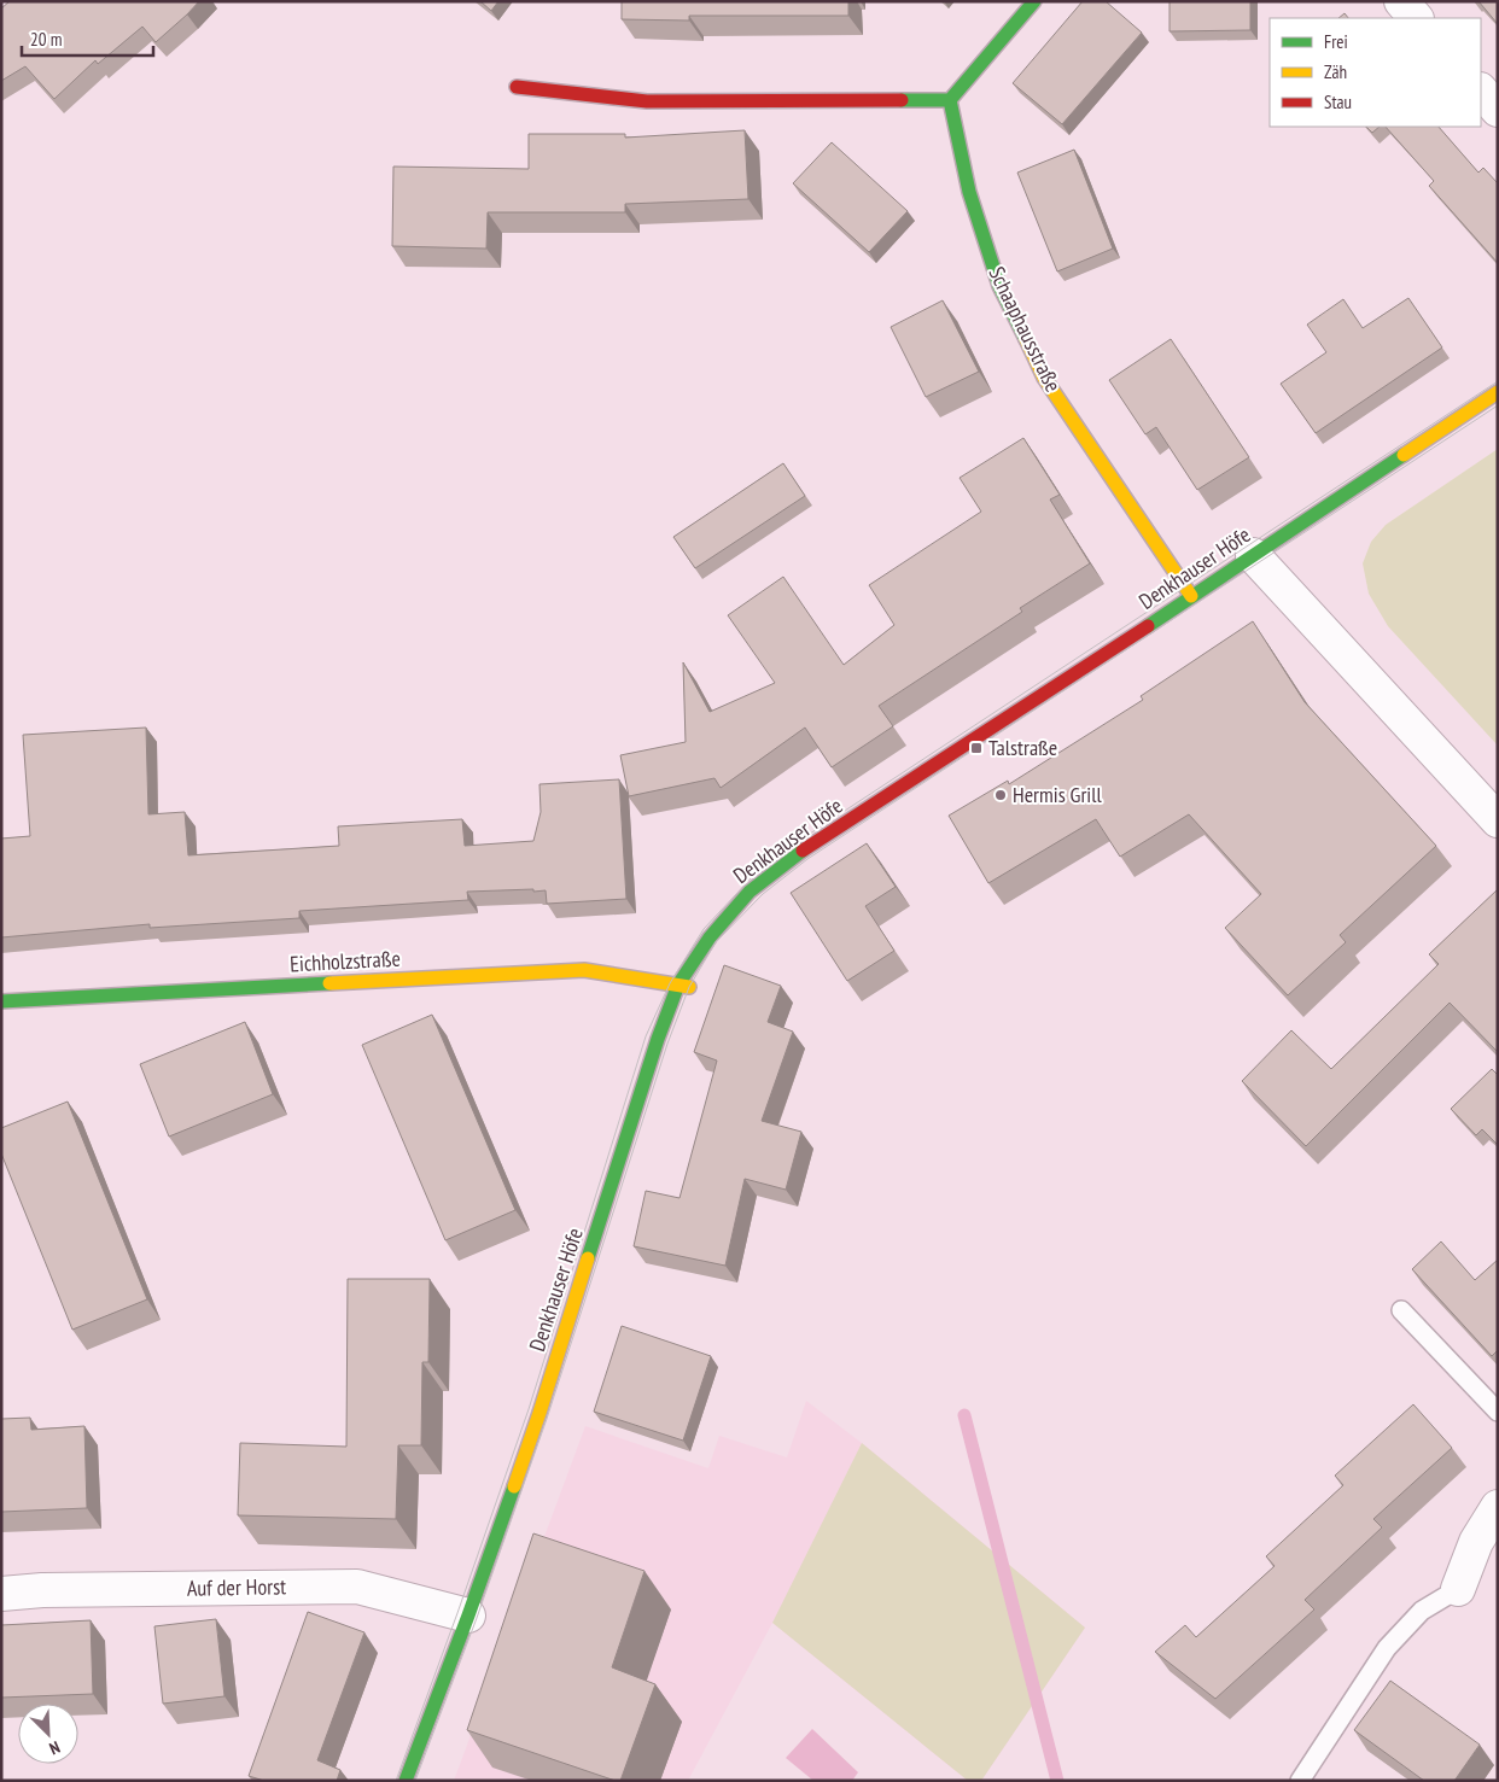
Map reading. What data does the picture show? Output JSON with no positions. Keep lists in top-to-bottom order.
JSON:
{
  "streets": {
    "street": [
      "Schaaphausstraße",
      "Denkhauser Höfe",
      "Eichholzstraße",
      "Auf der Horst"
    ]
  },
  "crossings": [
    ["Schaaphausstraße", "Denkhauser Höfe"],
    ["Denkhauser Höfe", "Eichholzstraße"],
    ["Denkhauser Höfe", "Auf der Horst"]
  ],
  "places": {
    "transit": ["Talstraße"],
    "other": ["Hermis Grill"]
  },
  "legend": ["Frei", "Zäh", "Stau"],
  "scale_bar": "20 m",
  "north": "bottom right"
}
